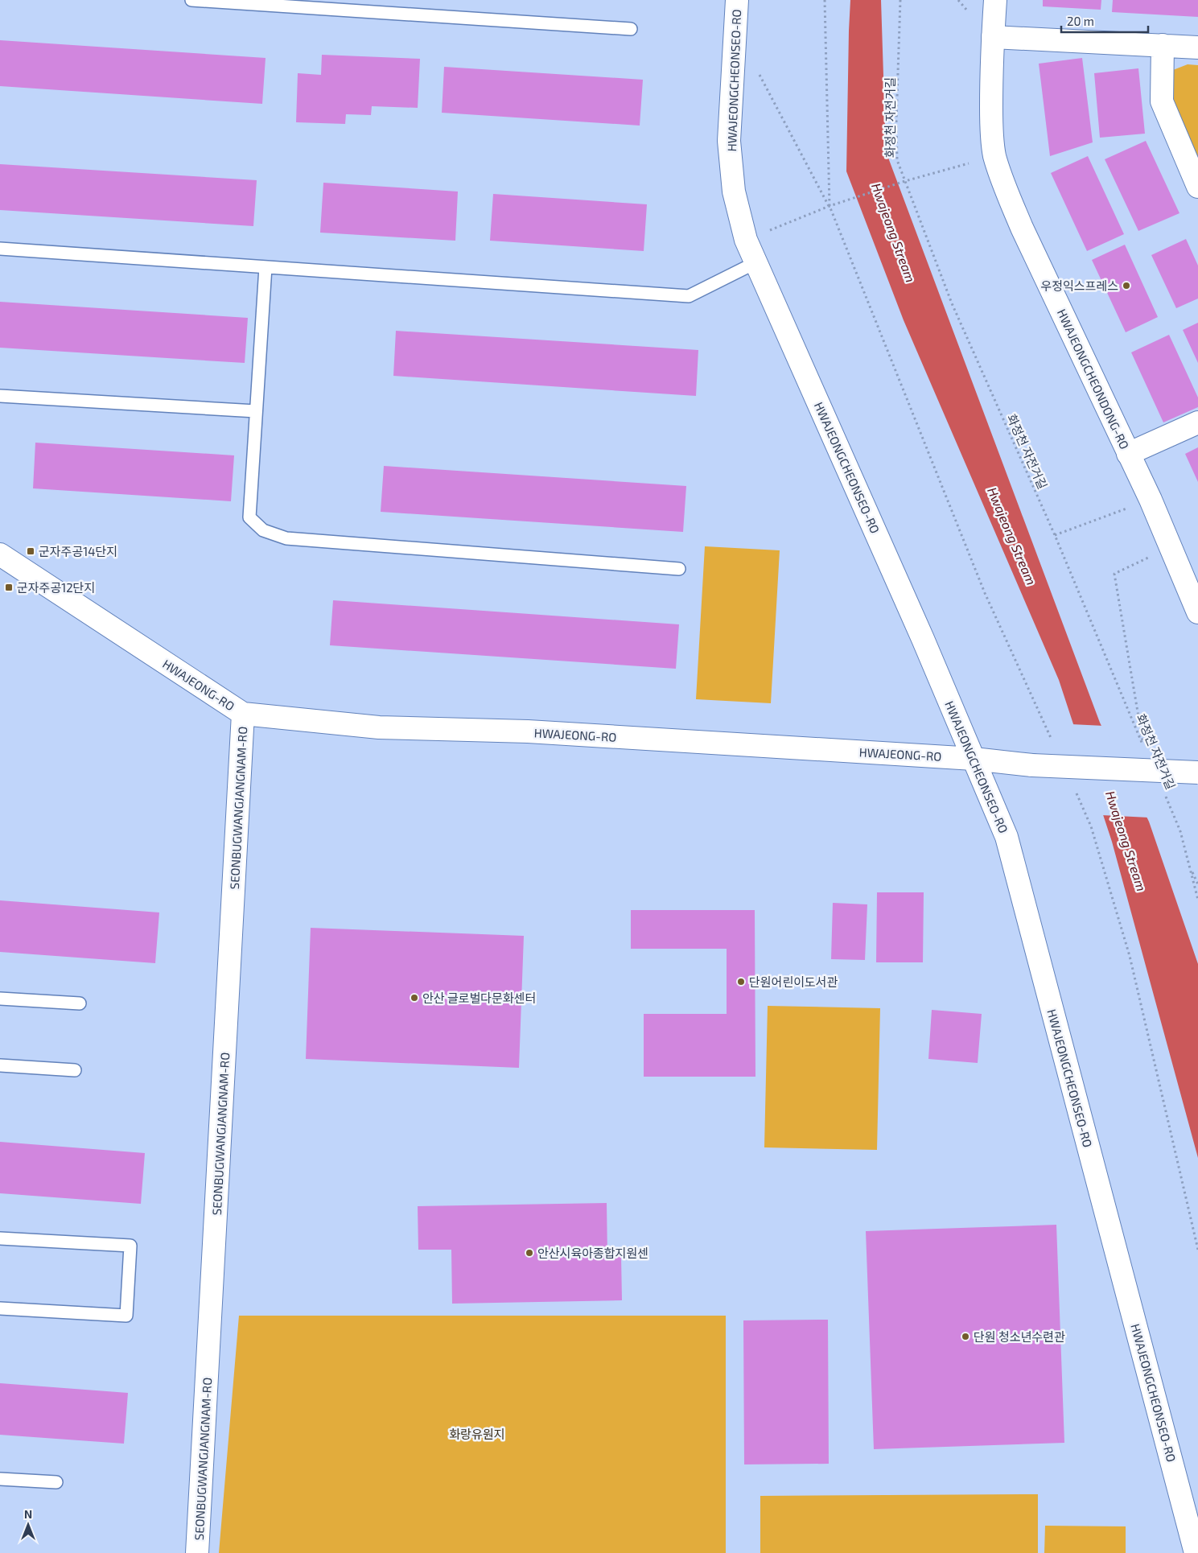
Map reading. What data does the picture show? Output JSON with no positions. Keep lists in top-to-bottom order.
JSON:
{
  "streets": {
    "street": [
      "HWAJEONGCHEONSEO-RO",
      "HWAJEONGCHEONDONG-RO",
      "HWAJEONG-RO",
      "SEONBUGWANGJANGNAM-RO"
    ],
    "path": ["화정천 자전거길"]
  },
  "crossings": [
    ["HWAJEONGCHEONSEO-RO", "HWAJEONG-RO"],
    ["화정천 자전거길", "HWAJEONGCHEONDONG-RO"],
    ["HWAJEONG-RO", "SEONBUGWANGJANGNAM-RO"]
  ],
  "water": ["Hwajeong Stream"],
  "parks": ["화랑유원지"],
  "places": {
    "other": [
      "우정익스프레스",
      "단원어린이도서관",
      "안산 글로벌다문화센터",
      "안산시육아종합지원센",
      "단원 청소년수련관"
    ],
    "transit": ["군자주공14단지", "군자주공12단지"]
  },
  "scale_bar": "20 m",
  "north": "top"
}
